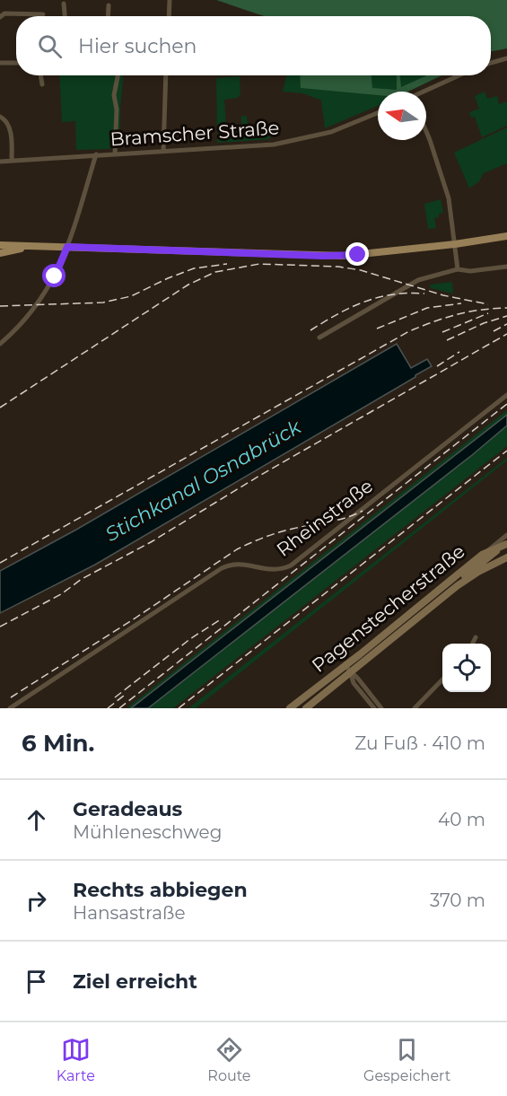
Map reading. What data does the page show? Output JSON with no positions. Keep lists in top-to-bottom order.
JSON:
{
  "streets": {
    "main road": ["Pagenstecherstraße"],
    "street": ["Bramscher Straße", "Rheinstraße"]
  },
  "water": ["Stichkanal Osnabrück"],
  "north": "left",
  "page": {
    "search": "Hier suchen",
    "heading": ["6 Min.", "Zu Fuß · 410 m"],
    "list": [
      ["Geradeaus", "Mühleneschweg", "40 m"],
      ["Rechts abbiegen", "Hansastraße", "370 m"],
      "Ziel erreicht"
    ],
    "nav": ["Karte", "Route", "Gespeichert"]
  }
}
